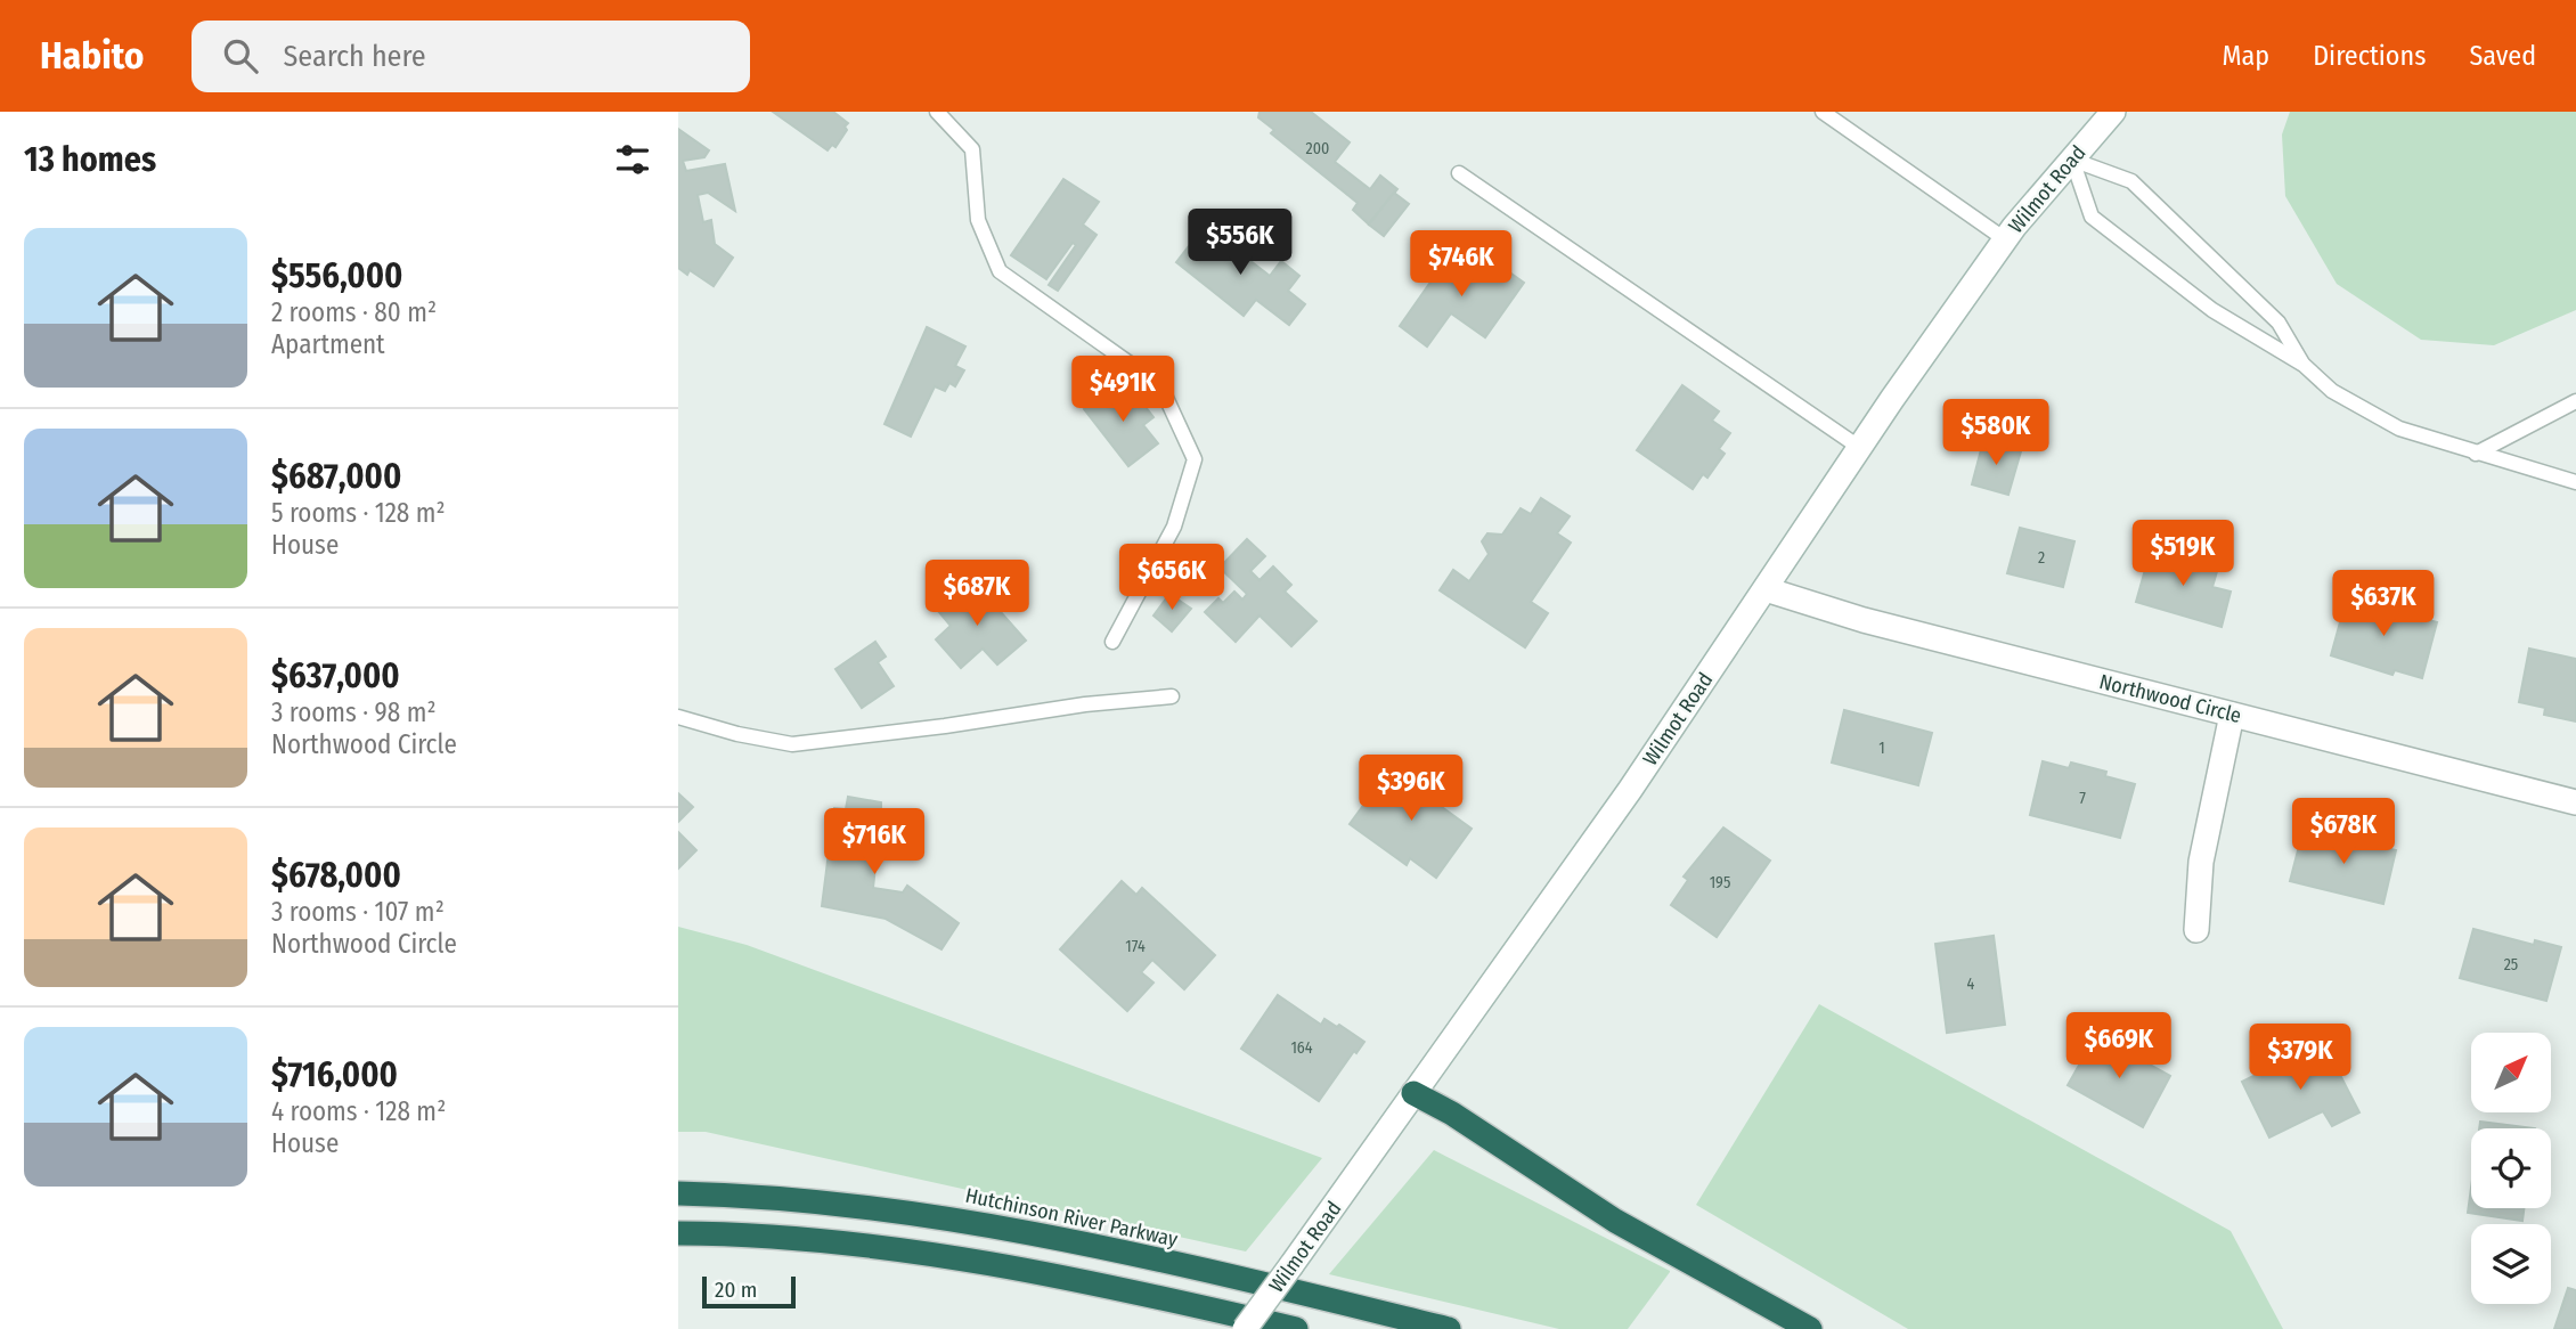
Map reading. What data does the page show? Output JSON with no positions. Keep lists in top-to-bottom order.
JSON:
{
  "streets": {
    "highway": ["Hutchinson River Parkway"],
    "street": ["Wilmot Road", "Northwood Circle"]
  },
  "crossings": [
    ["Wilmot Road", "Northwood Circle"]
  ],
  "house_numbers": [
    "200",
    "2",
    "1",
    "7",
    "195",
    "174",
    "25",
    "4",
    "164"
  ],
  "scale_bar": "20 m",
  "north": "top right",
  "page": {
    "header": "Habito",
    "search": "Search here",
    "nav": ["Map", "Directions", "Saved"],
    "heading": "13 homes",
    "list": [
      {
        "name": "$556,000",
        "note": "2 rooms · 80 m² · Apartment"
      },
      {
        "name": "$687,000",
        "note": "5 rooms · 128 m² · House"
      },
      {
        "name": "$637,000",
        "note": "3 rooms · 98 m² · Northwood Circle"
      },
      {
        "name": "$678,000",
        "note": "3 rooms · 107 m² · Northwood Circle"
      },
      {
        "name": "$716,000",
        "note": "4 rooms · 128 m² · House"
      }
    ],
    "price": [
      "$556K",
      "$746K",
      "$491K",
      "$580K",
      "$519K",
      "$656K",
      "$687K",
      "$637K",
      "$396K",
      "$678K",
      "$716K",
      "$669K",
      "$379K"
    ],
    "scale": "20 m"
  }
}
